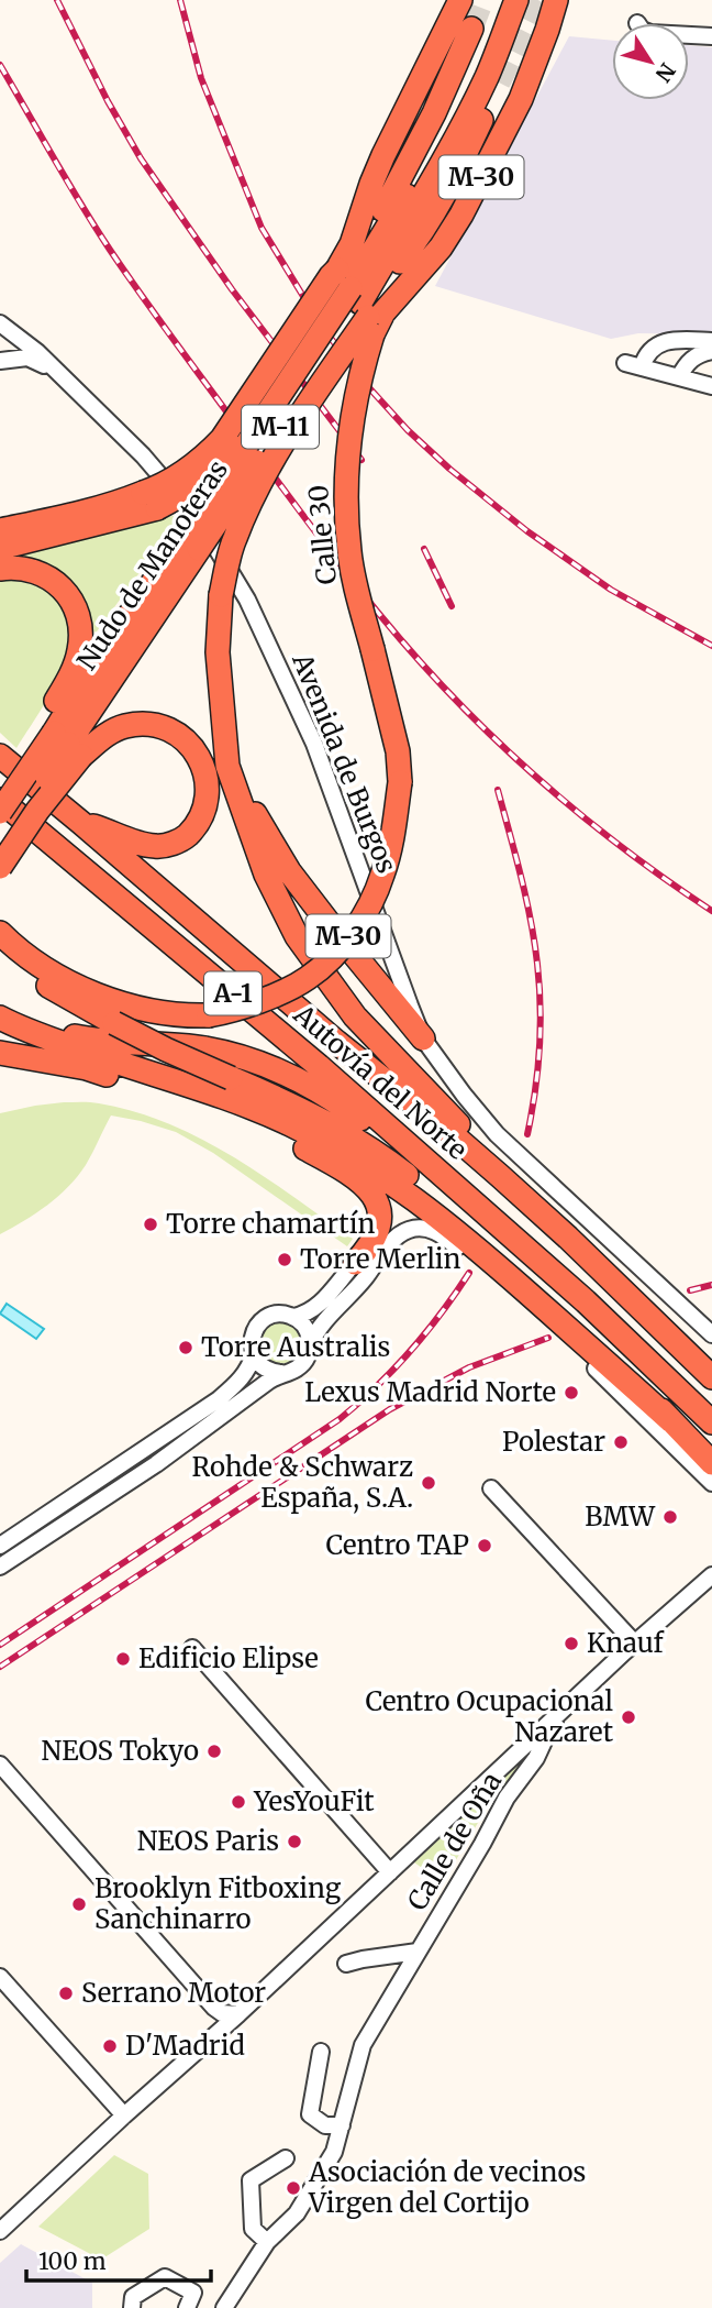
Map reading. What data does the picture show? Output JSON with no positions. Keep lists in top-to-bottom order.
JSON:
{
  "streets": {
    "highway": [
      "M-30",
      "M-11",
      "Calle 30",
      "Nudo de Manoteras",
      "A-1",
      "Autovía del Norte"
    ],
    "street": ["Avenida de Burgos", "Calle de Oña"]
  },
  "crossings": [
    ["M-11", "Nudo de Manoteras"],
    ["Calle 30", "Nudo de Manoteras"]
  ],
  "places": [
    "Torre chamartín",
    "Torre Merlin",
    "Torre Australis",
    "Lexus Madrid Norte",
    "Polestar",
    "Rohde & Schwarz España, S.A.",
    "BMW",
    "Centro TAP",
    "Knauf",
    "Edificio Elipse",
    "Centro Ocupacional Nazaret",
    "NEOS Tokyo",
    "YesYouFit",
    "NEOS Paris",
    "Brooklyn Fitboxing Sanchinarro",
    "Serrano Motor",
    "D'Madrid",
    "Asociación de vecinos Virgen del Cortijo"
  ],
  "scale_bar": "100 m",
  "north": "bottom right"
}
